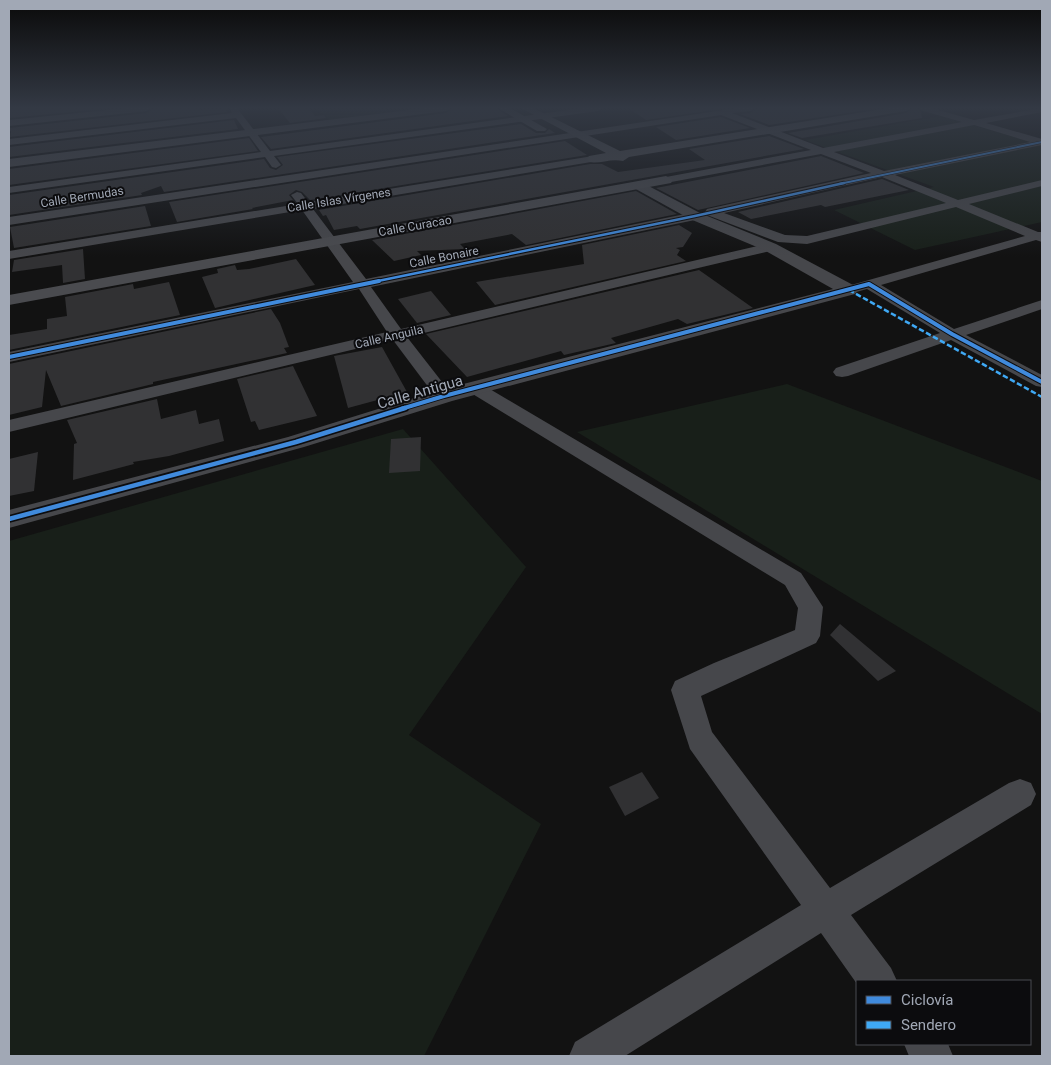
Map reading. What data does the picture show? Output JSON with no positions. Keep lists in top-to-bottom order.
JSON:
{
  "streets": {
    "main road": ["Calle Islas Vírgenes", "Calle Curacao"],
    "street": [
      "Calle Bermudas",
      "Calle Bonaire",
      "Calle Anguila",
      "Calle Antigua"
    ]
  },
  "legend": ["Ciclovía", "Sendero"]
}
